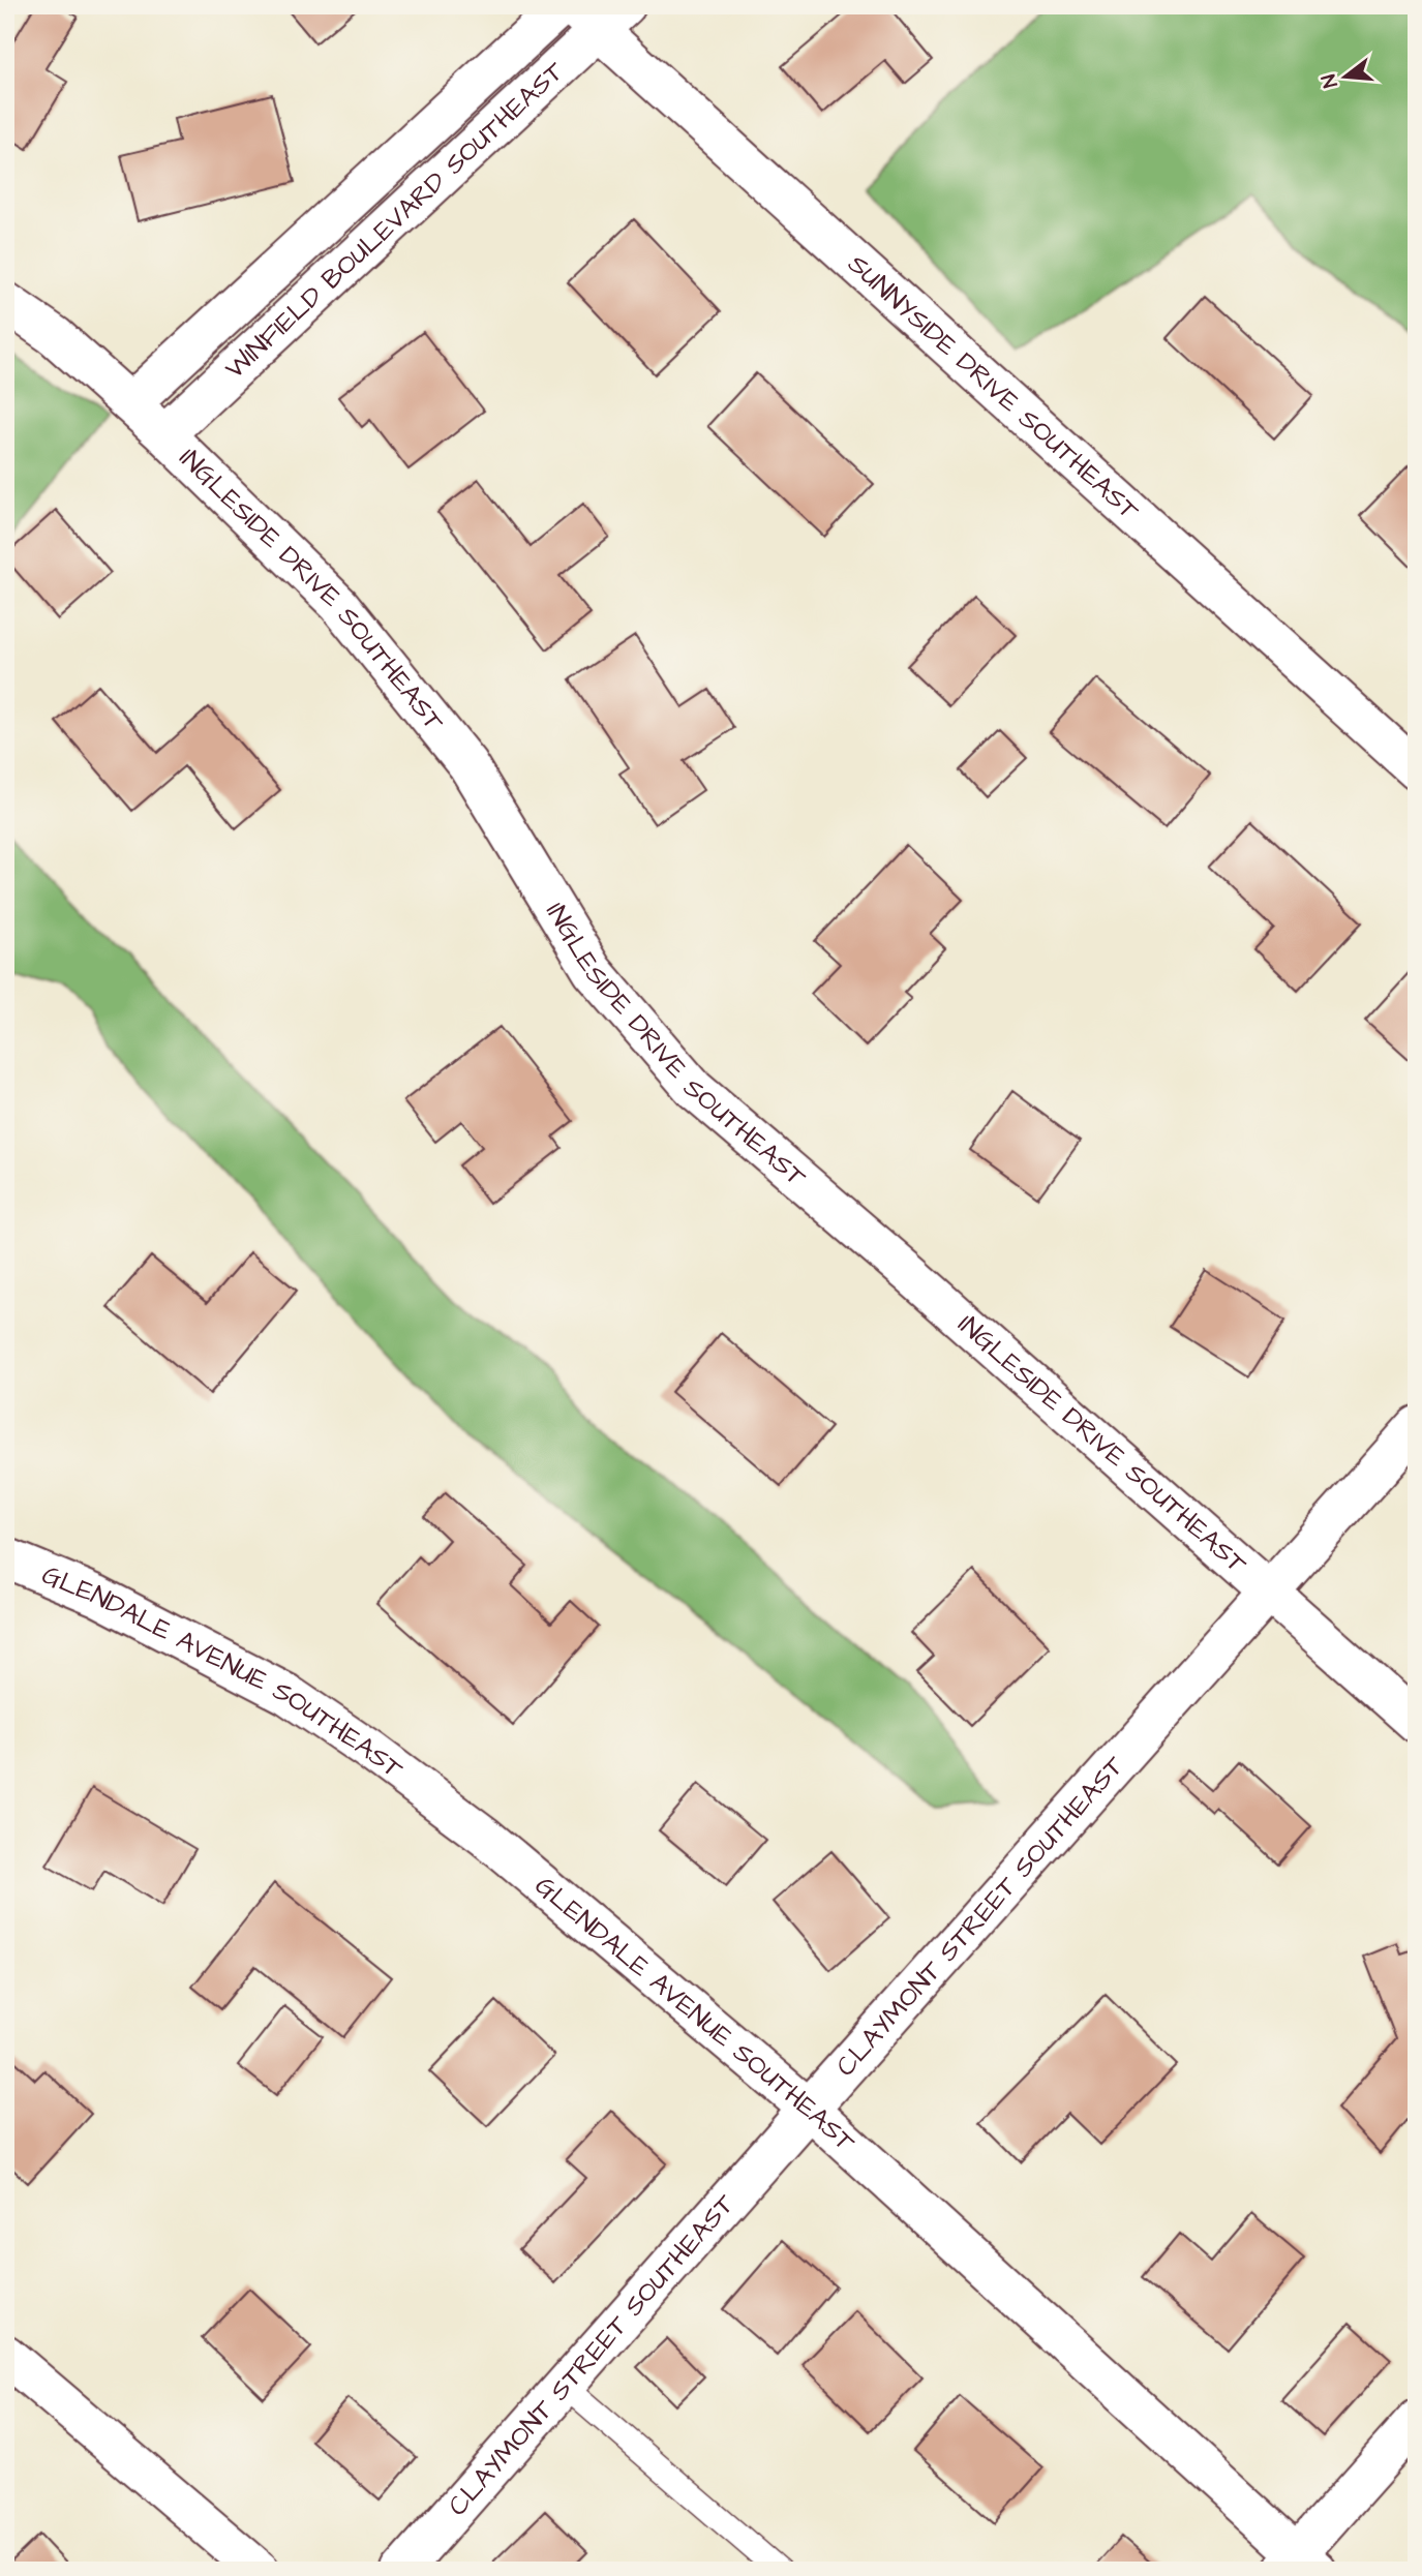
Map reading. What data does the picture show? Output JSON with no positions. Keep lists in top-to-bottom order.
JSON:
{
  "streets": {
    "street": [
      "WINFIELD BOULEVARD SOUTHEAST",
      "SUNNYSIDE DRIVE SOUTHEAST",
      "INGLESIDE DRIVE SOUTHEAST",
      "GLENDALE AVENUE SOUTHEAST",
      "CLAYMONT STREET SOUTHEAST"
    ]
  },
  "crossings": [
    ["WINFIELD BOULEVARD SOUTHEAST", "SUNNYSIDE DRIVE SOUTHEAST"],
    ["WINFIELD BOULEVARD SOUTHEAST", "INGLESIDE DRIVE SOUTHEAST"],
    ["INGLESIDE DRIVE SOUTHEAST", "CLAYMONT STREET SOUTHEAST"],
    ["GLENDALE AVENUE SOUTHEAST", "CLAYMONT STREET SOUTHEAST"]
  ],
  "north": "left"
}
